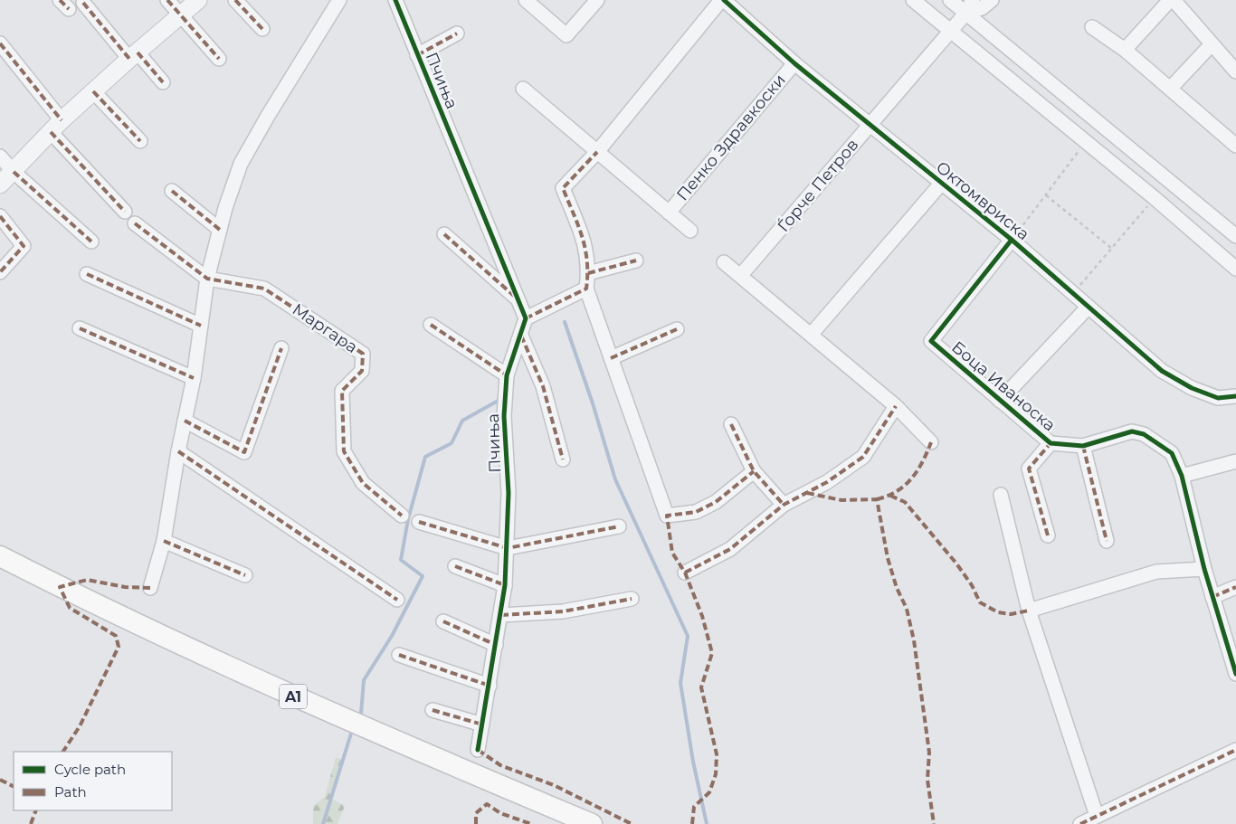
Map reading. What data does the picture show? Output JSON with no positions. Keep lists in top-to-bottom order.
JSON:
{
  "streets": {
    "main road": ["A1"],
    "street": [
      "Пчиња",
      "Пенко Здравкоски",
      "Ѓорче Петров",
      "Октомвриска",
      "Маргара",
      "Боца Иваноска"
    ]
  },
  "crossings": [
    ["Пенко Здравкоски", "Октомвриска"],
    ["Ѓорче Петров", "Октомвриска"],
    ["Октомвриска", "Боца Иваноска"]
  ],
  "legend": ["Cycle path", "Path"]
}
